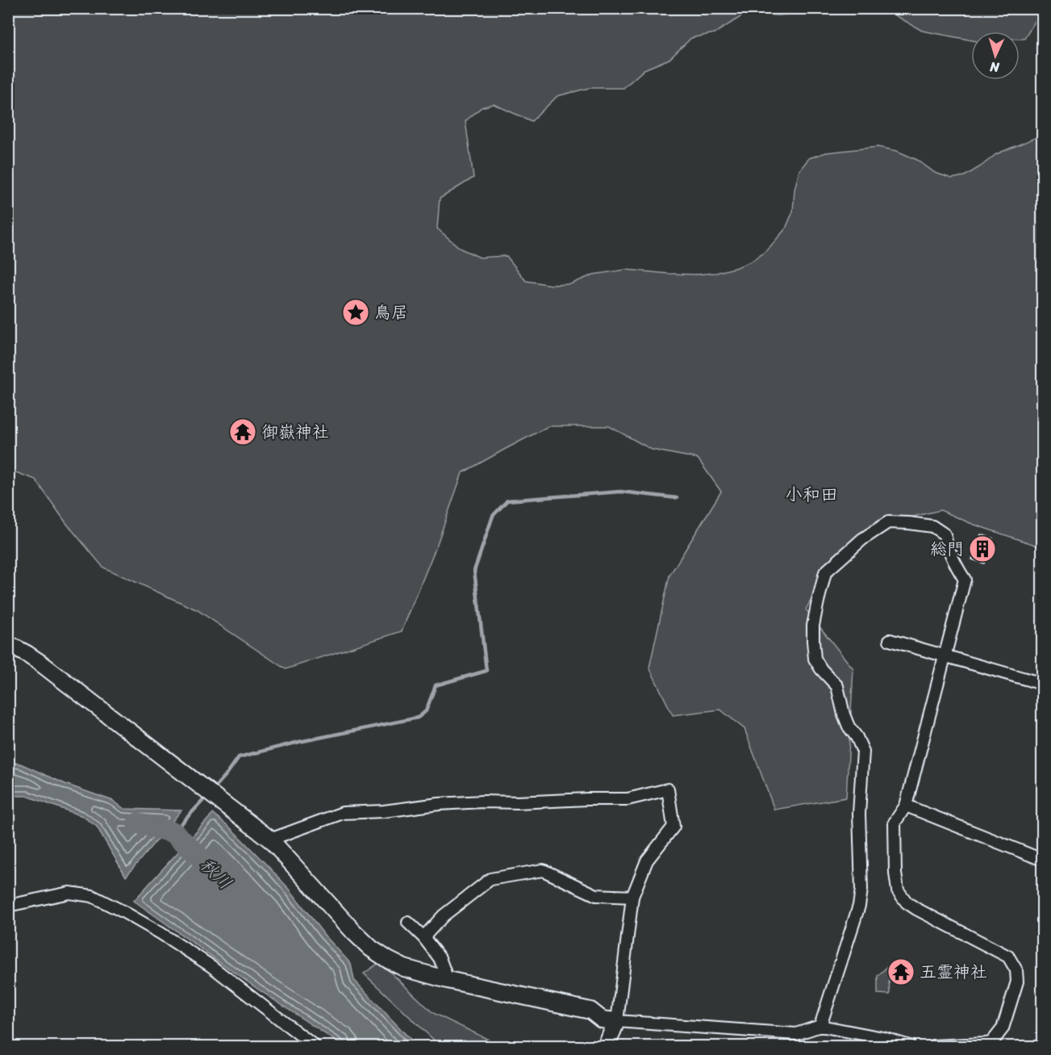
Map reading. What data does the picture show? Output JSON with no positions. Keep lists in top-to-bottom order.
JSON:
{
  "districts": ["小和田"],
  "water": ["秋川"],
  "places": {
    "place": ["鳥居"],
    "temple": ["御嶽神社", "五霊神社"],
    "building": ["総門"]
  },
  "north": "bottom"
}
